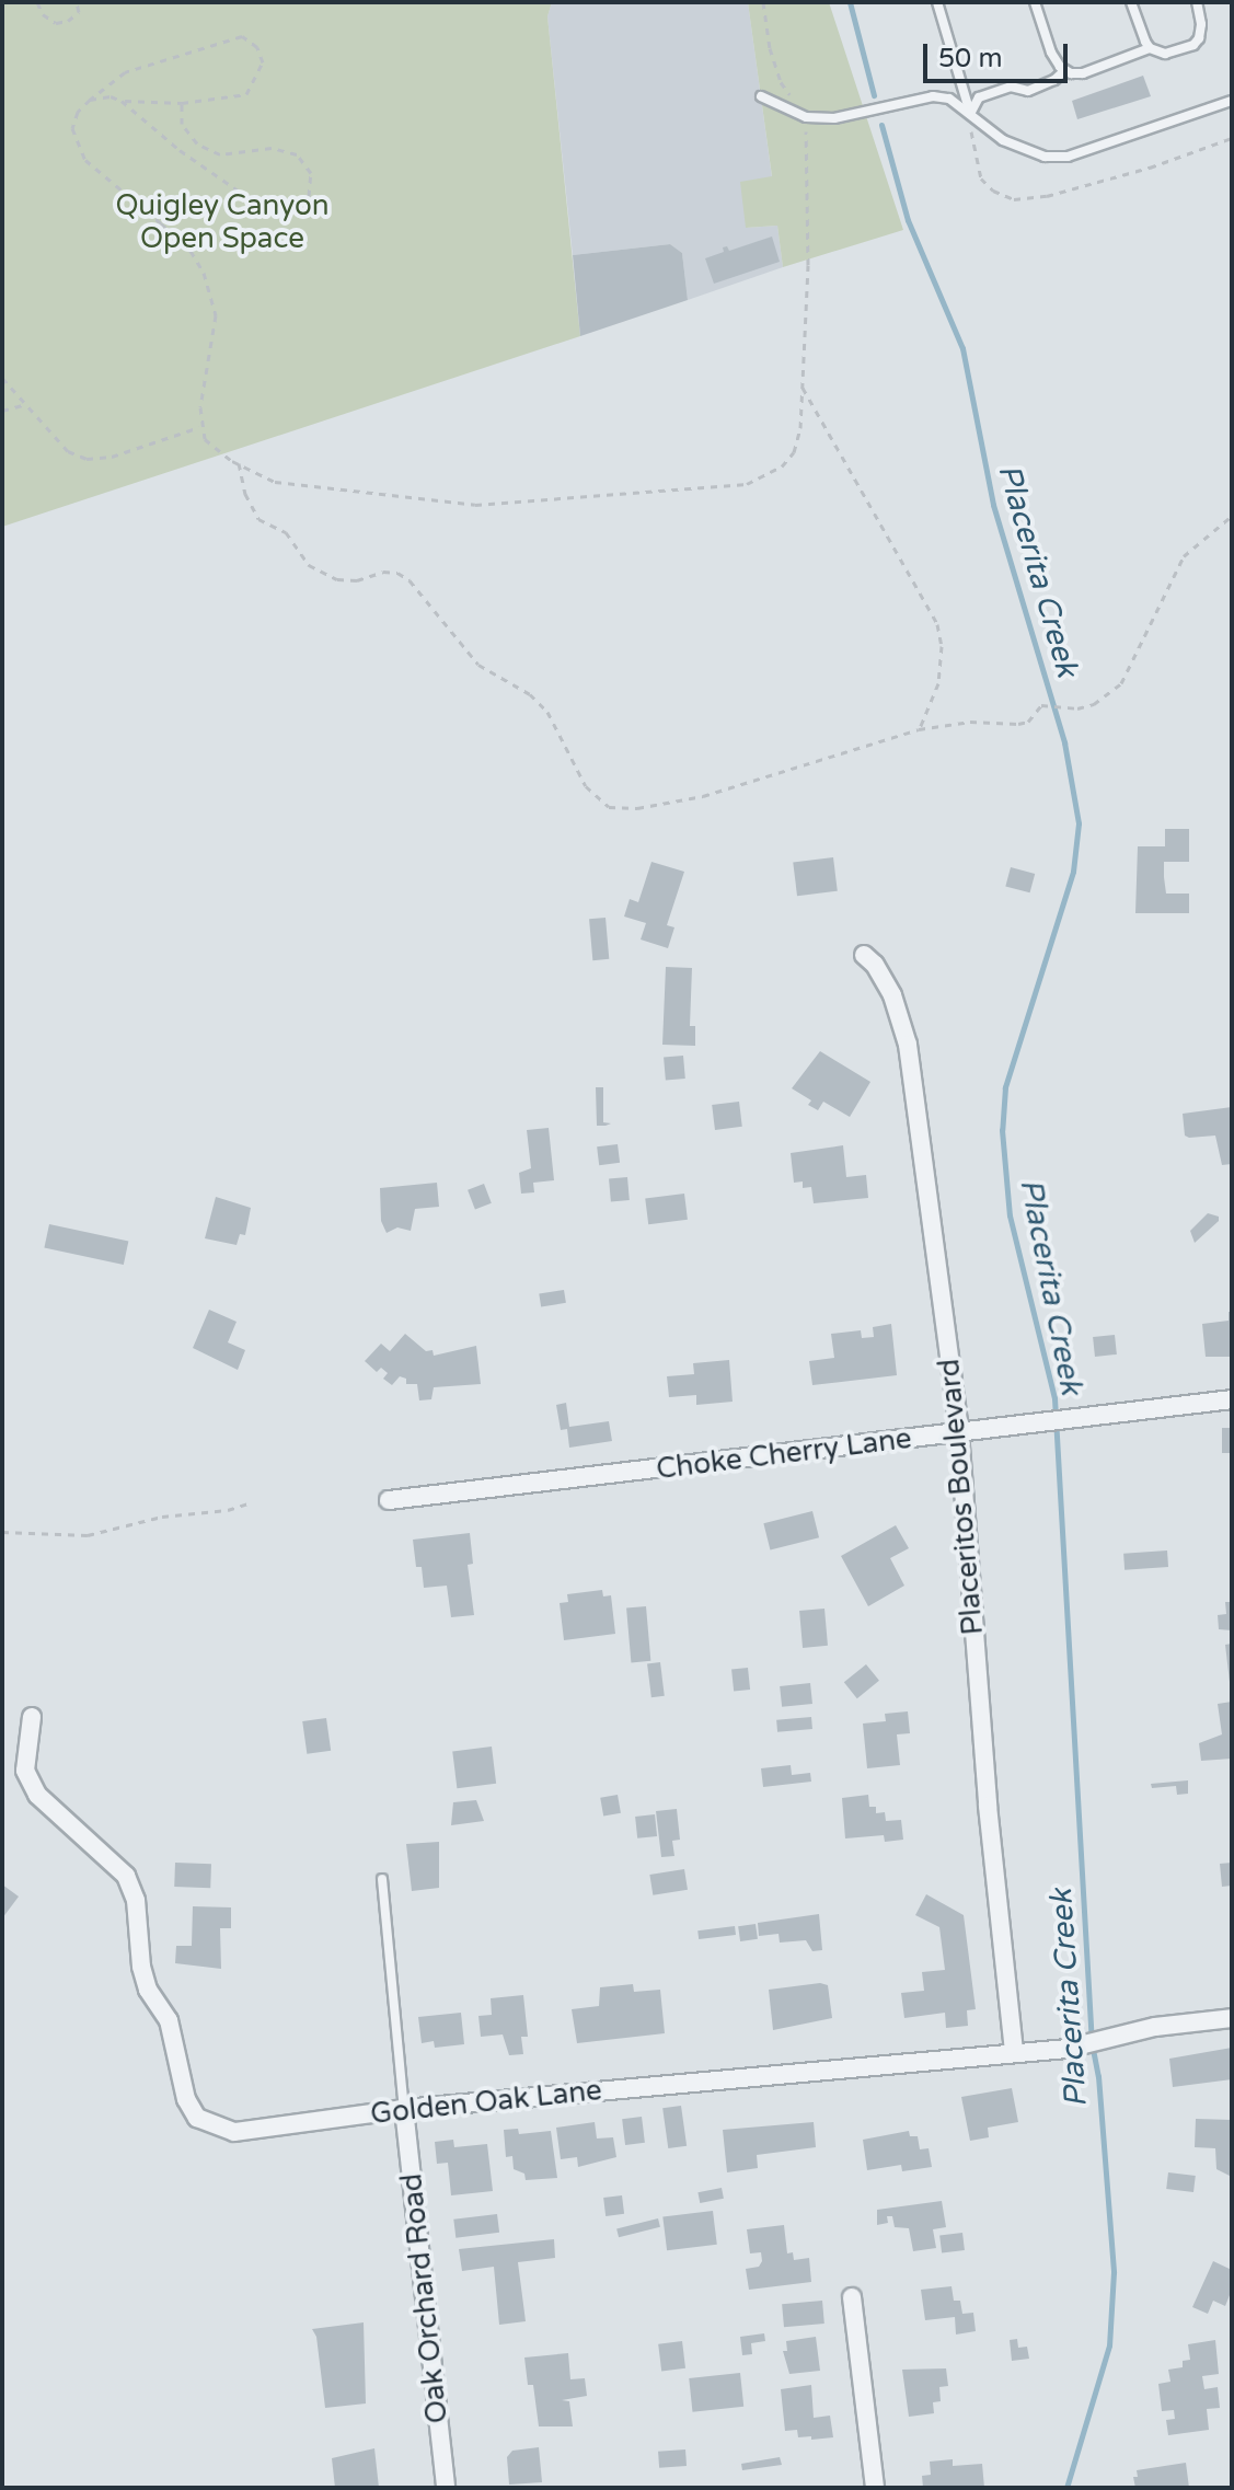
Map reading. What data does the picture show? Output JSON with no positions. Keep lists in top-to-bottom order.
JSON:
{
  "streets": {
    "street": [
      "Choke Cherry Lane",
      "Placeritos Boulevard",
      "Golden Oak Lane",
      "Oak Orchard Road"
    ]
  },
  "crossings": [
    ["Choke Cherry Lane", "Placeritos Boulevard"],
    ["Placeritos Boulevard", "Golden Oak Lane"],
    ["Golden Oak Lane", "Oak Orchard Road"]
  ],
  "water": ["Placerita Creek"],
  "parks": ["Quigley Canyon Open Space"],
  "scale_bar": "50 m"
}
